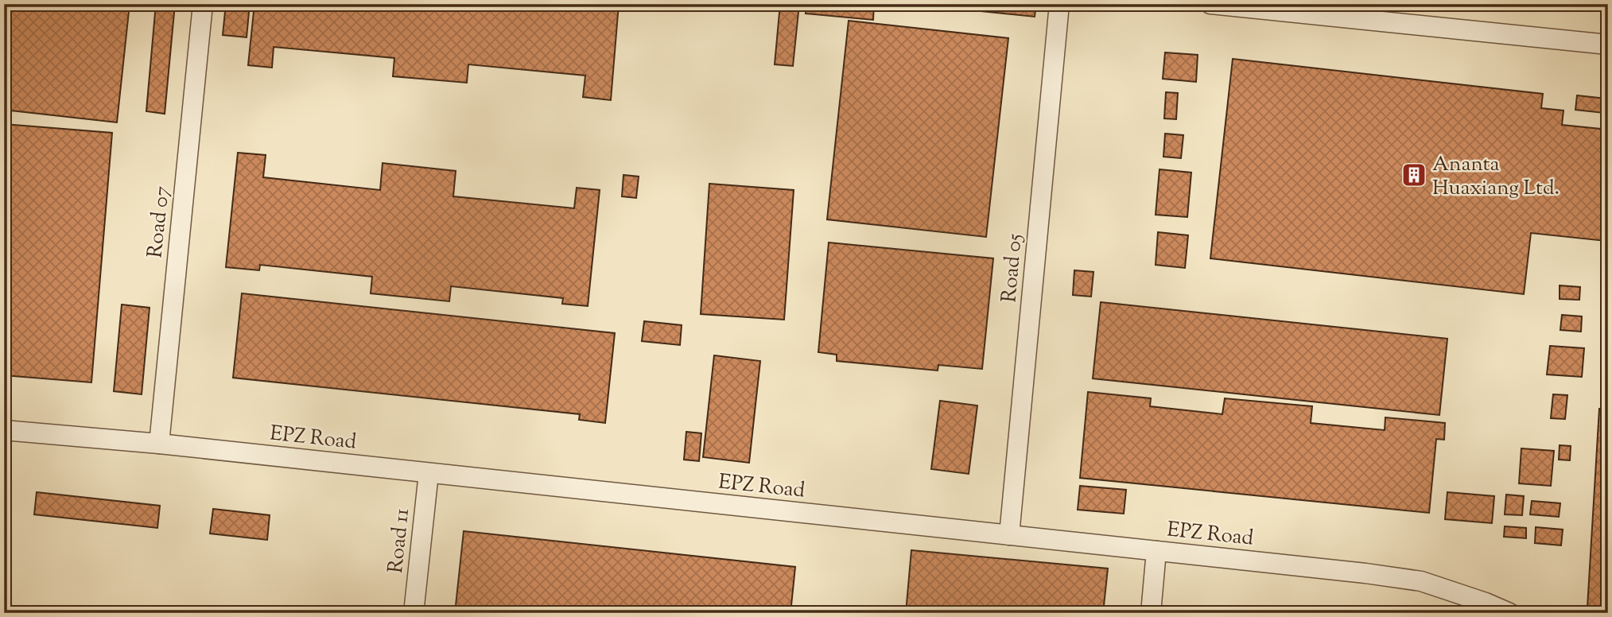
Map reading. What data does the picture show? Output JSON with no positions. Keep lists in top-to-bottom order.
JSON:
{
  "streets": {
    "street": [
      "Road 07",
      "Road 05",
      "EPZ Road",
      "Road 11"
    ]
  },
  "crossings": [
    ["Road 07", "EPZ Road"],
    ["Road 05", "EPZ Road"],
    ["EPZ Road", "Road 11"]
  ],
  "places": {
    "building": ["Ananta Huaxiang Ltd."]
  }
}
